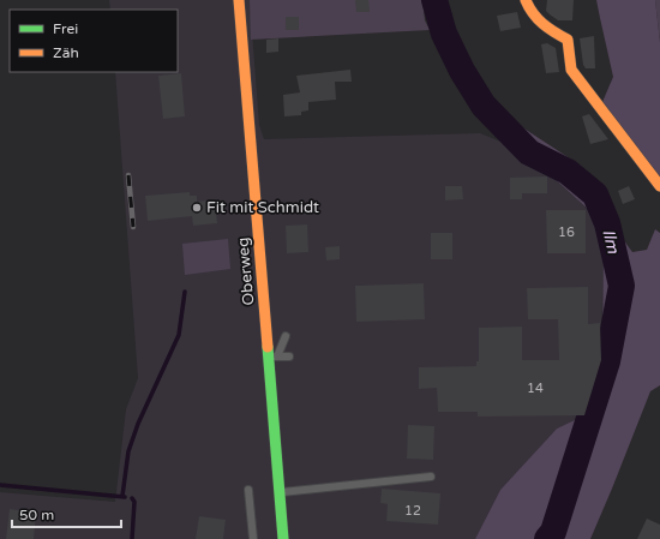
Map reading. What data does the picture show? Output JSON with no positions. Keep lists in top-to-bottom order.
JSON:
{
  "streets": {
    "street": ["Oberweg"]
  },
  "water": ["Ilm"],
  "places": ["Fit mit Schmidt"],
  "house_numbers": ["16", "14", "12"],
  "legend": ["Frei", "Zäh"],
  "scale_bar": "50 m"
}
